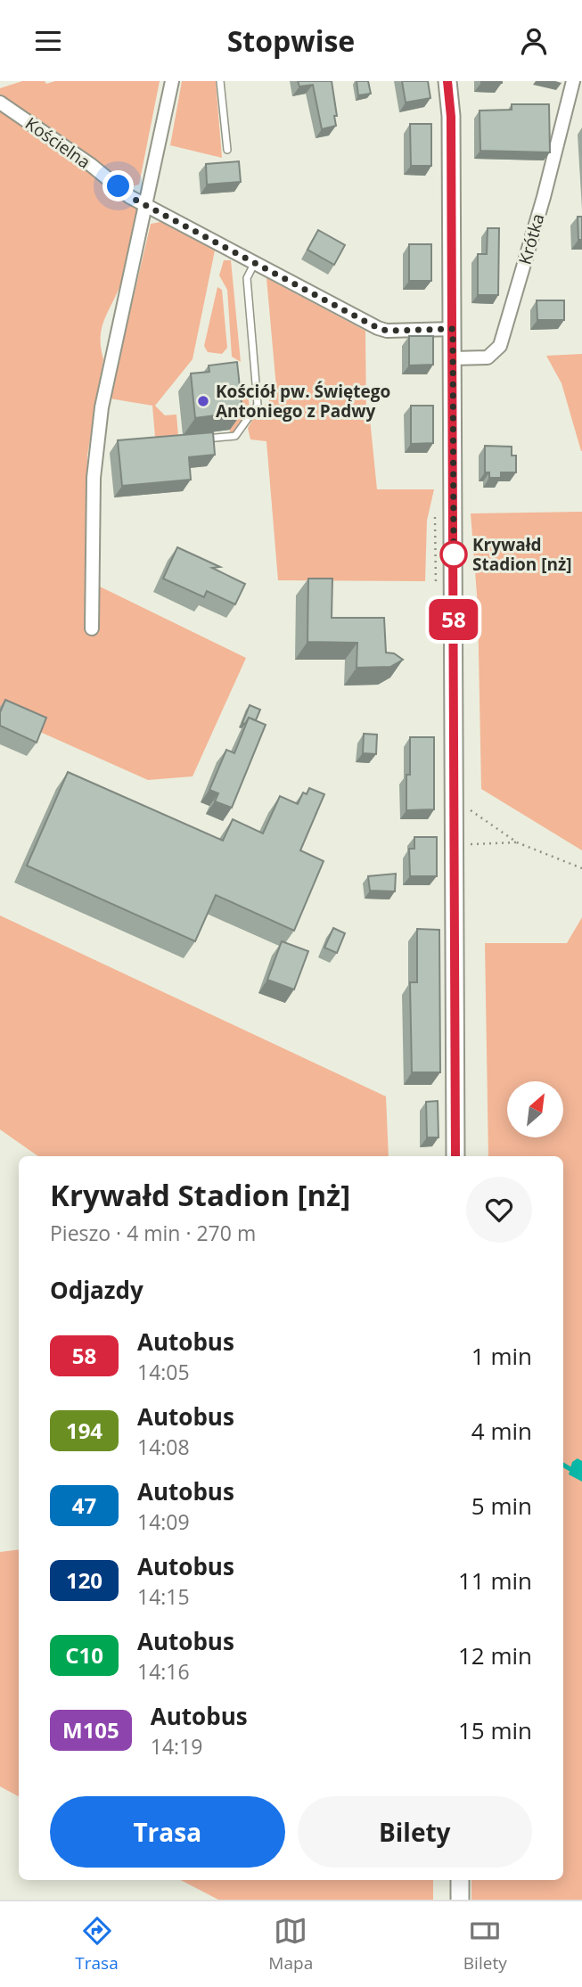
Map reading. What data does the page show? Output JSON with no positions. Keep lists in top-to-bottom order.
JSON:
{
  "streets": {
    "street": ["Kościelna", "Krótka"]
  },
  "places": ["Kościół pw. Świętego Antoniego z Padwy", "Krywałd Stadion [nż]"],
  "lines": ["bus line 58"],
  "north": "top right",
  "page": {
    "header": "Stopwise",
    "on_map": "58",
    "heading": [
      ["Krywałd Stadion [nż]", "Pieszo · 4 min · 270 m"],
      "Odjazdy"
    ],
    "list": [
      {
        "mark": "58",
        "name": "Autobus",
        "note": "14:05",
        "value": "1 min"
      },
      {
        "mark": "194",
        "name": "Autobus",
        "note": "14:08",
        "value": "4 min"
      },
      {
        "mark": "47",
        "name": "Autobus",
        "note": "14:09",
        "value": "5 min"
      },
      {
        "mark": "120",
        "name": "Autobus",
        "note": "14:15",
        "value": "11 min"
      },
      {
        "mark": "C10",
        "name": "Autobus",
        "note": "14:16",
        "value": "12 min"
      },
      {
        "mark": "M105",
        "name": "Autobus",
        "note": "14:19",
        "value": "15 min"
      }
    ],
    "buttons": ["Trasa", "Bilety"],
    "tabs": ["Trasa", "Mapa", "Bilety"]
  }
}
